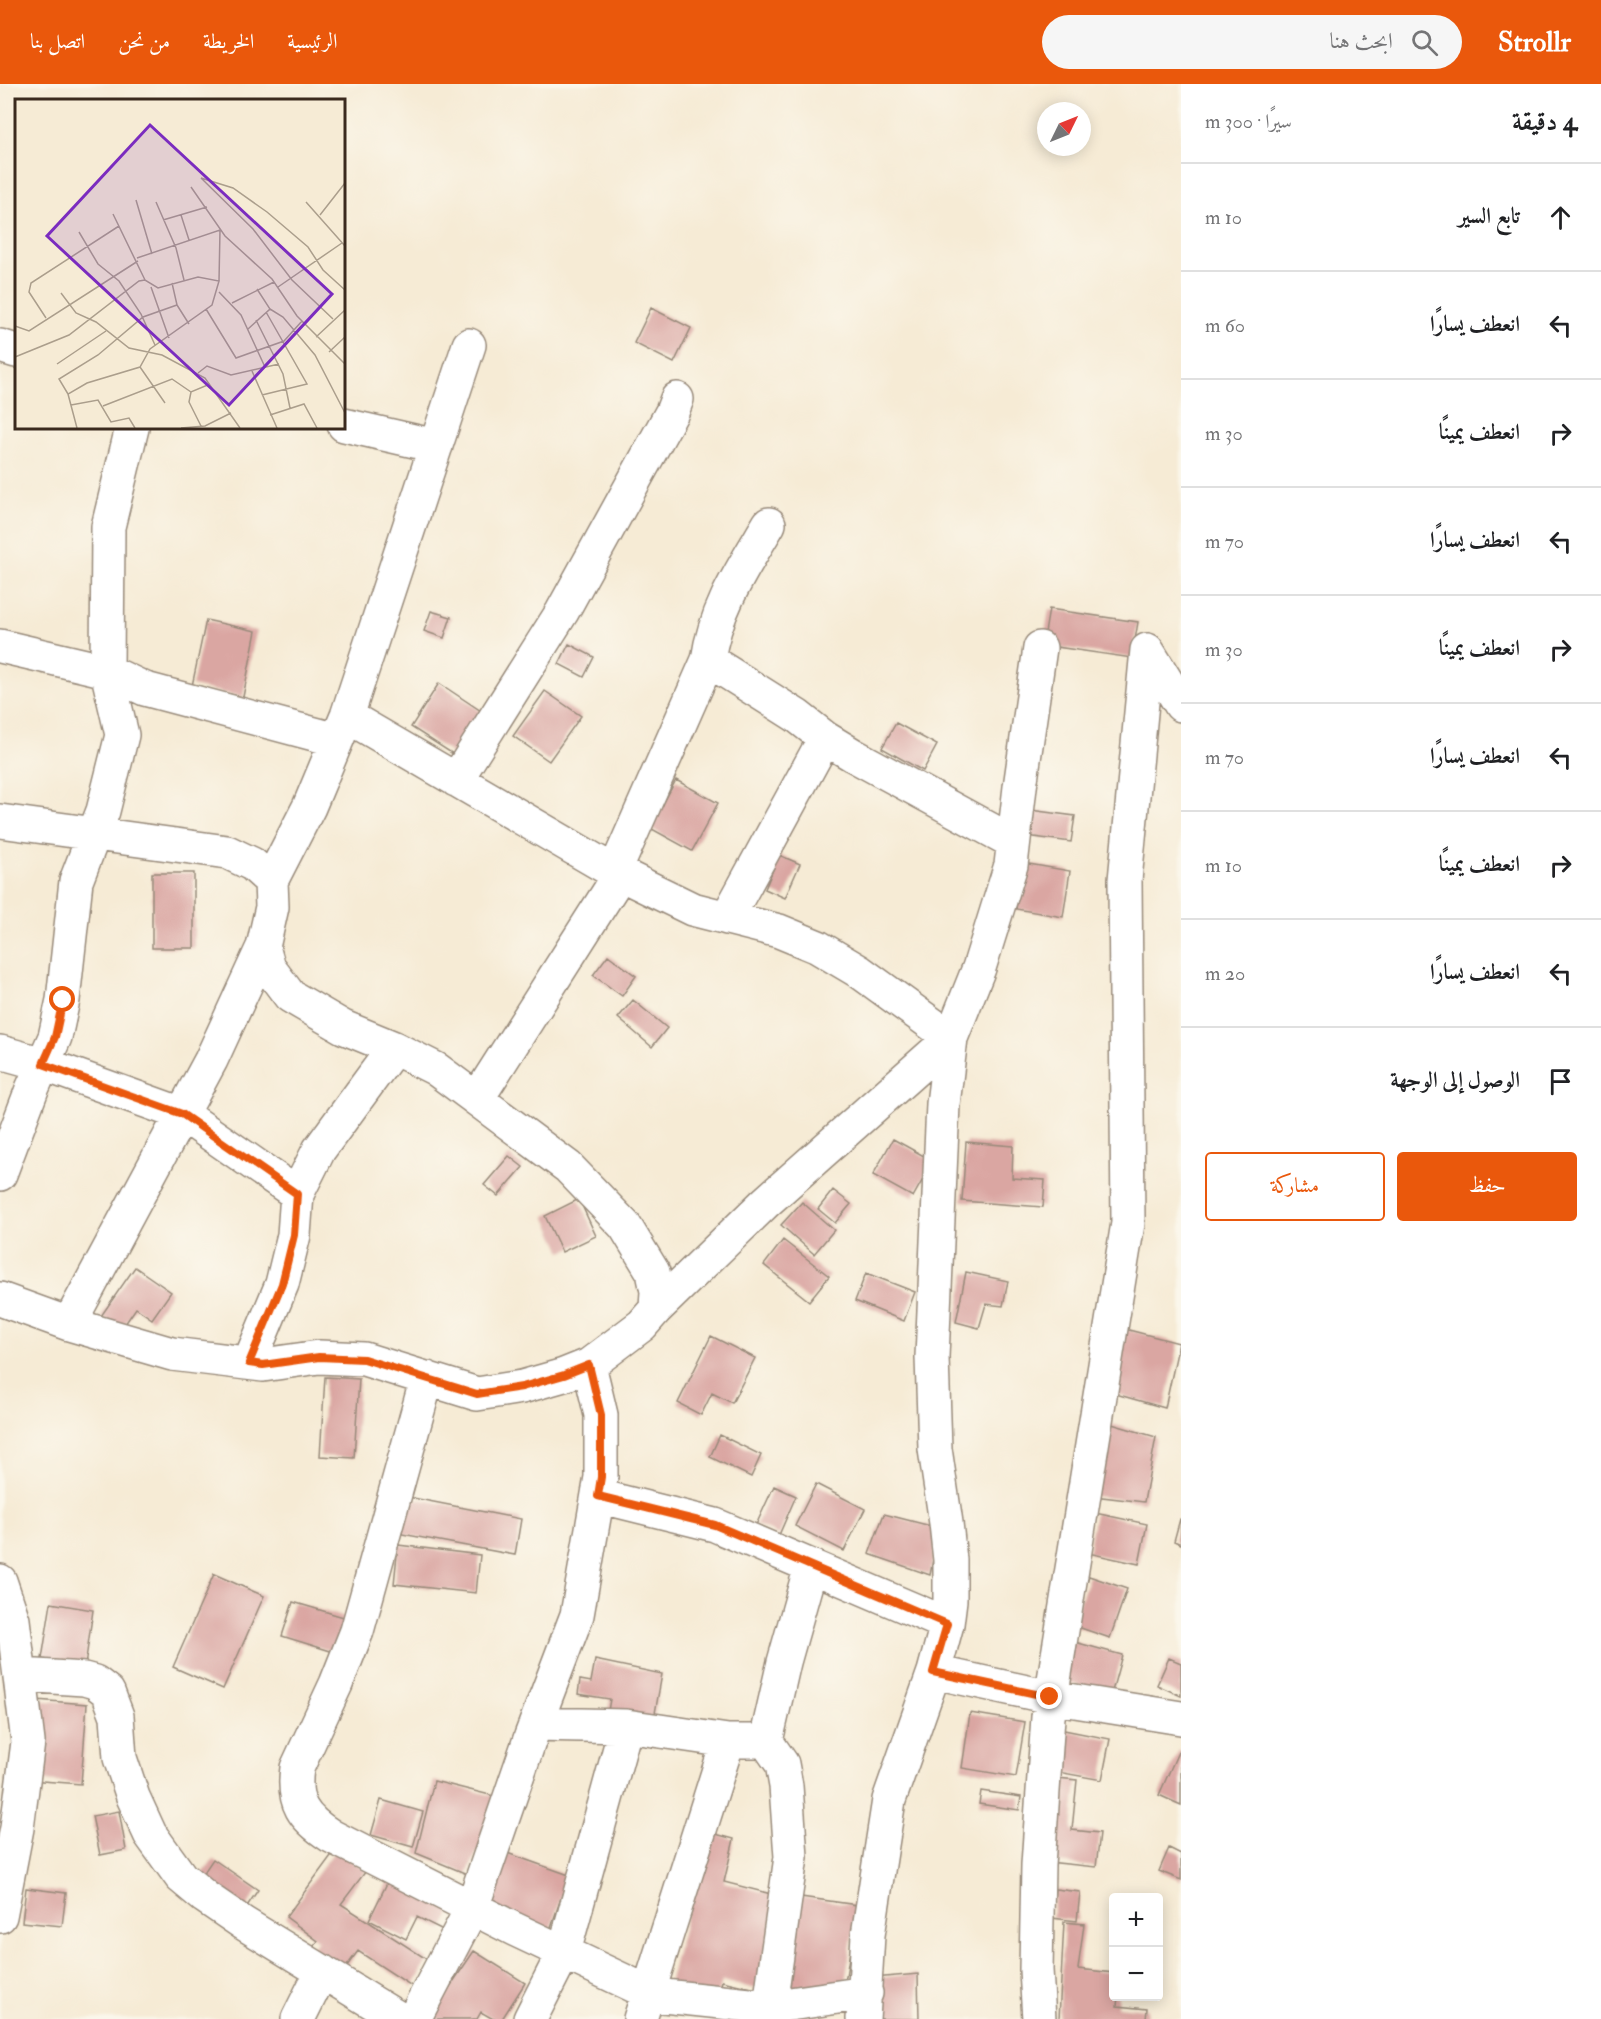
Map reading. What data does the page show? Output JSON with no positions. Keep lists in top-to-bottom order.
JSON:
{
  "north": "top right",
  "page": {
    "header": "Strollr",
    "search": "ابحث هنا",
    "nav": [
      "الرئيسية",
      "الخريطة",
      "من نحن",
      "اتصل بنا"
    ],
    "heading": ["4 دقيقة", "سيرًا · 300 m"],
    "list": [
      ["تابع السير", "10 m"],
      ["انعطف يسارًا", "60 m"],
      ["انعطف يمينًا", "30 m"],
      ["انعطف يسارًا", "70 m"],
      ["انعطف يمينًا", "30 m"],
      ["انعطف يسارًا", "70 m"],
      ["انعطف يمينًا", "10 m"],
      ["انعطف يسارًا", "20 m"],
      "الوصول إلى الوجهة"
    ],
    "buttons": ["حفظ", "مشاركة"],
    "map_buttons": ["+", "−"]
  }
}
